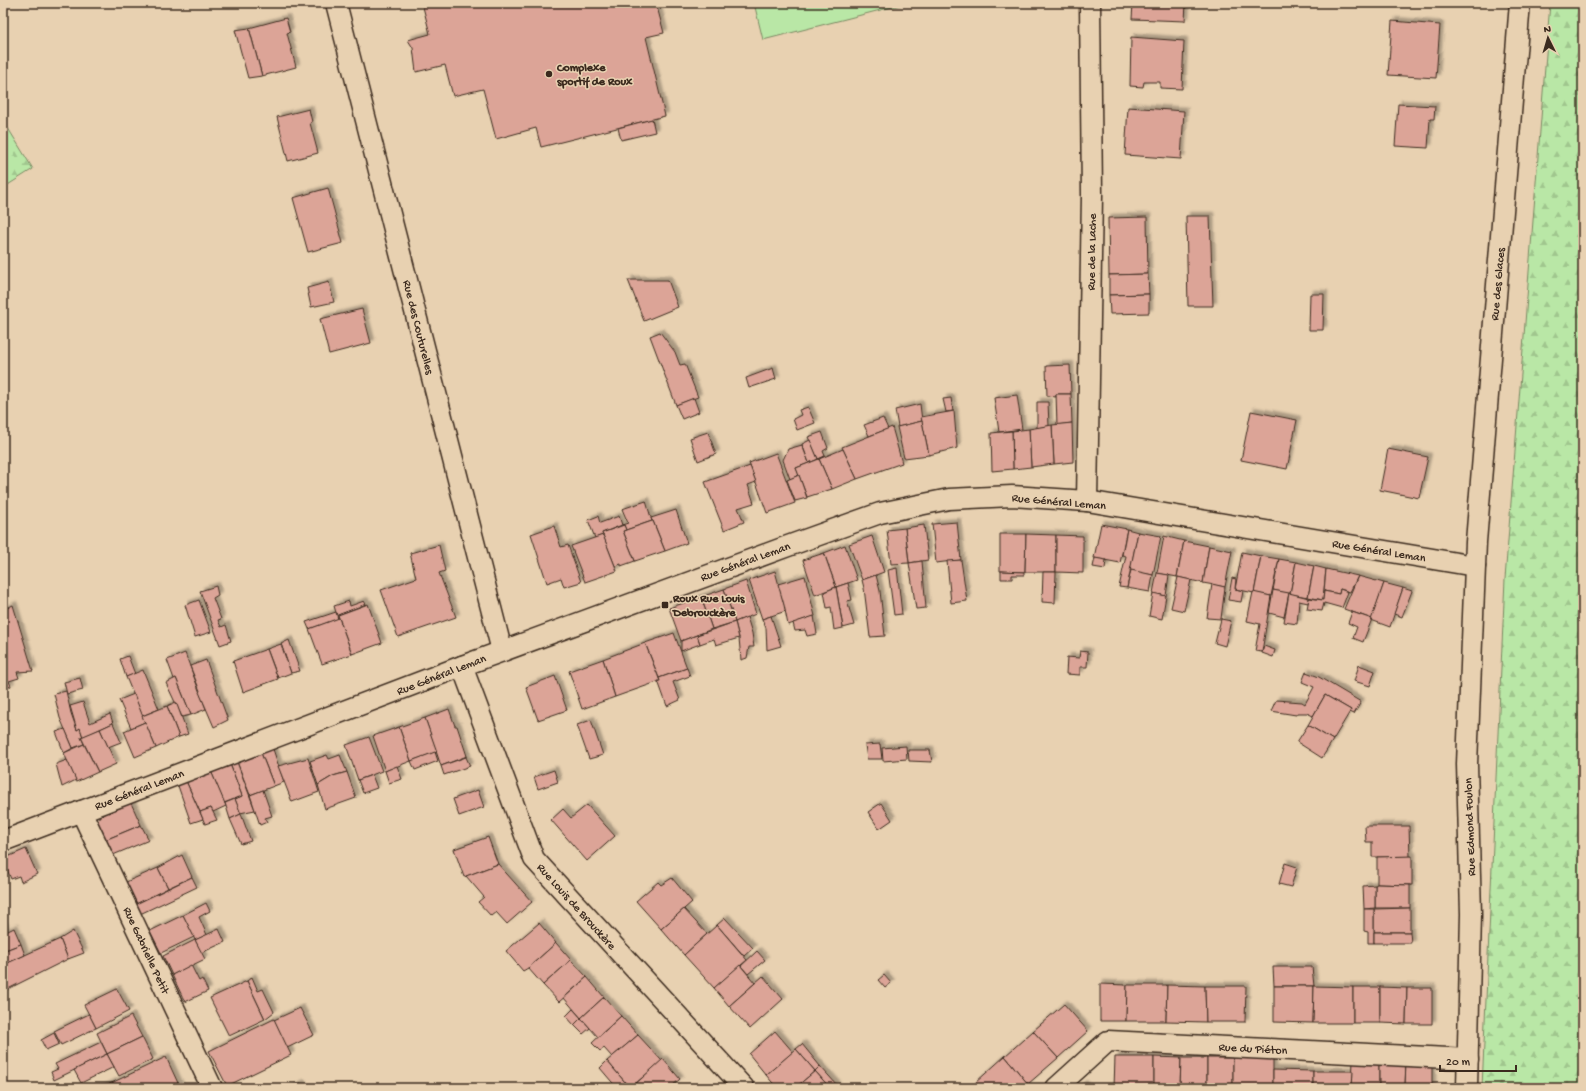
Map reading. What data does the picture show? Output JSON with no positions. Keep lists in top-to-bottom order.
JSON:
{
  "streets": {
    "street": [
      "Rue de la Lache",
      "Rue des Glaces",
      "Rue des Couturelles",
      "Rue Général Leman",
      "Rue Edmond Foulon",
      "Rue Louis de Brouckère",
      "Rue Gabrielle Petit",
      "Rue du Piéton"
    ]
  },
  "crossings": [
    ["Rue de la Lache", "Rue Général Leman"],
    ["Rue des Glaces", "Rue Général Leman"],
    ["Rue des Glaces", "Rue Edmond Foulon"],
    ["Rue des Couturelles", "Rue Général Leman"],
    ["Rue Général Leman", "Rue Edmond Foulon"],
    ["Rue Général Leman", "Rue Louis de Brouckère"],
    ["Rue Général Leman", "Rue Gabrielle Petit"],
    ["Rue Edmond Foulon", "Rue du Piéton"]
  ],
  "places": {
    "other": ["Complexe sportif de Roux"],
    "transit": ["Roux Rue Louis Debrouckère"]
  },
  "scale_bar": "20 m",
  "north": "top"
}
